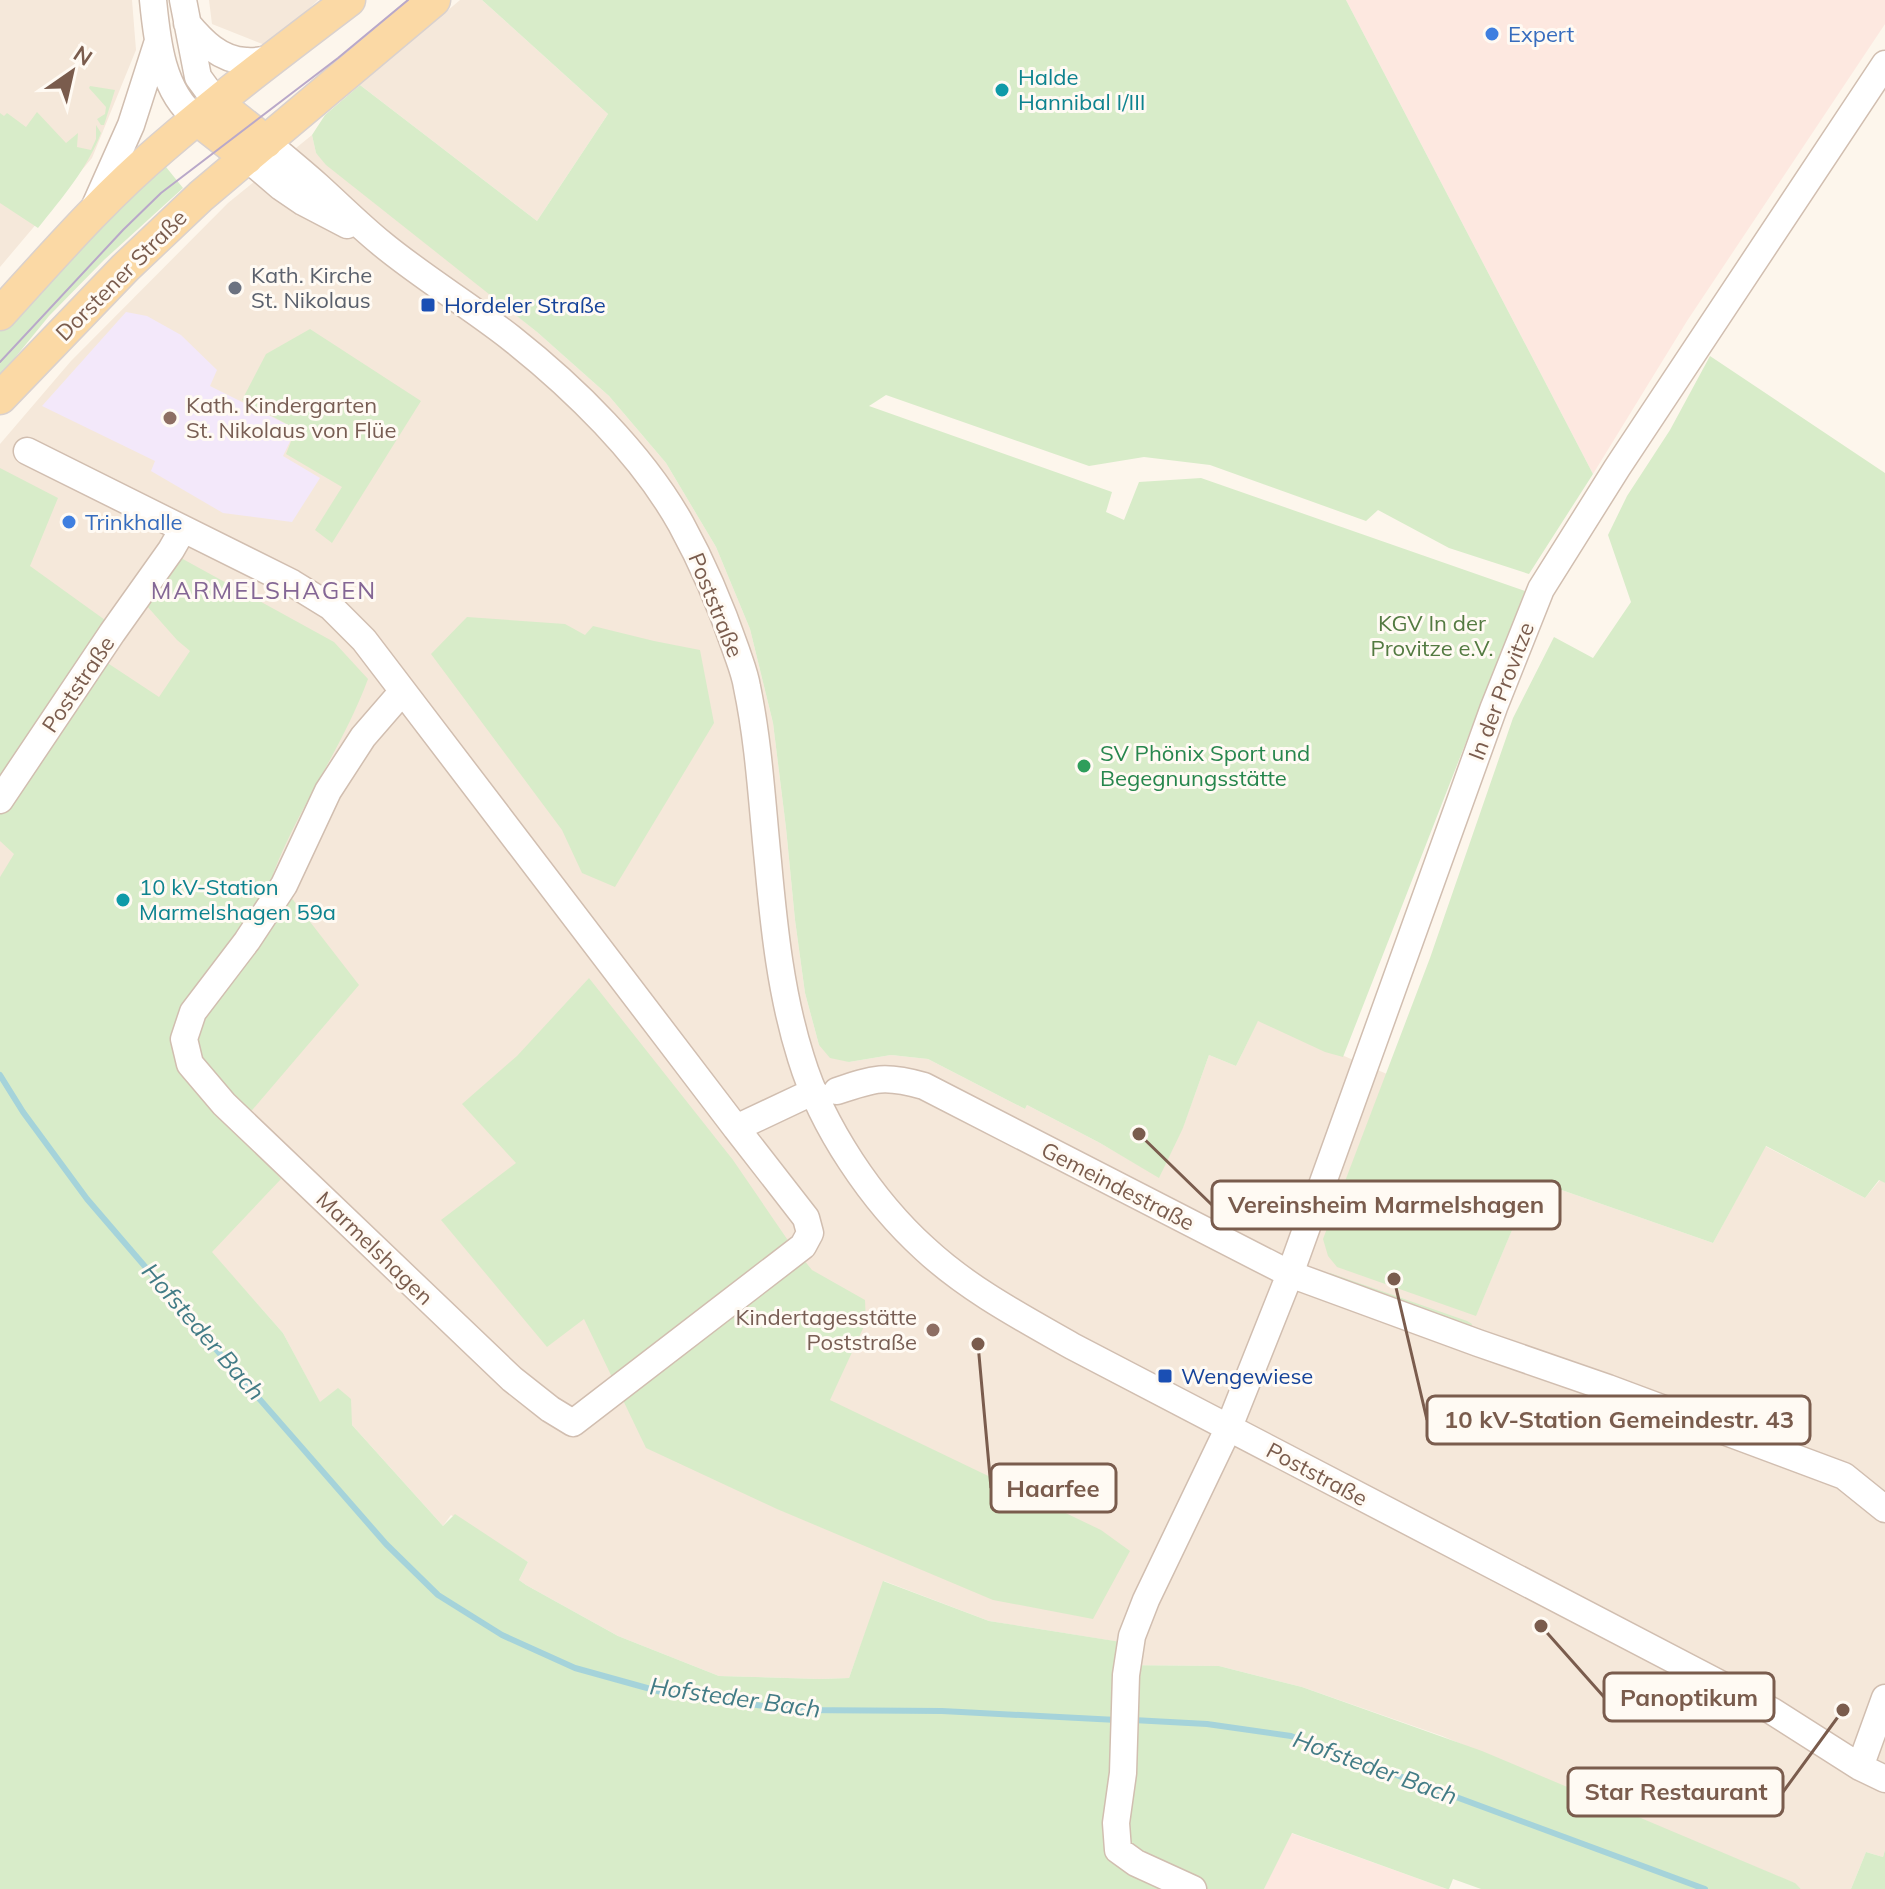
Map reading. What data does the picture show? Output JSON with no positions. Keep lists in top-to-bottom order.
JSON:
{
  "streets": {
    "main road": ["Dorstener Straße"],
    "street": [
      "Poststraße",
      "In der Provitze",
      "Gemeindestraße",
      "Marmelshagen"
    ]
  },
  "crossings": [
    ["Dorstener Straße", "Poststraße"],
    ["Poststraße", "In der Provitze"],
    ["Poststraße", "Gemeindestraße"],
    ["In der Provitze", "Gemeindestraße"]
  ],
  "districts": ["MARMELSHAGEN"],
  "water": ["Hofsteder Bach"],
  "parks": ["KGV In der Provitze e.V."],
  "places": {
    "other": [
      "Expert",
      "Halde Hannibal I/III",
      "Kath. Kirche St. Nikolaus",
      "Kath. Kindergarten St. Nikolaus von Flüe",
      "Trinkhalle",
      "SV Phönix Sport und Begegnungsstätte",
      "10 kV-Station Marmelshagen 59a",
      "Vereinsheim Marmelshagen",
      "10 kV-Station Gemeindestr. 43",
      "Kindertagesstätte Poststraße",
      "Haarfee",
      "Panoptikum",
      "Star Restaurant"
    ],
    "transit": ["Hordeler Straße", "Wengewiese"]
  },
  "north": "top right"
}
